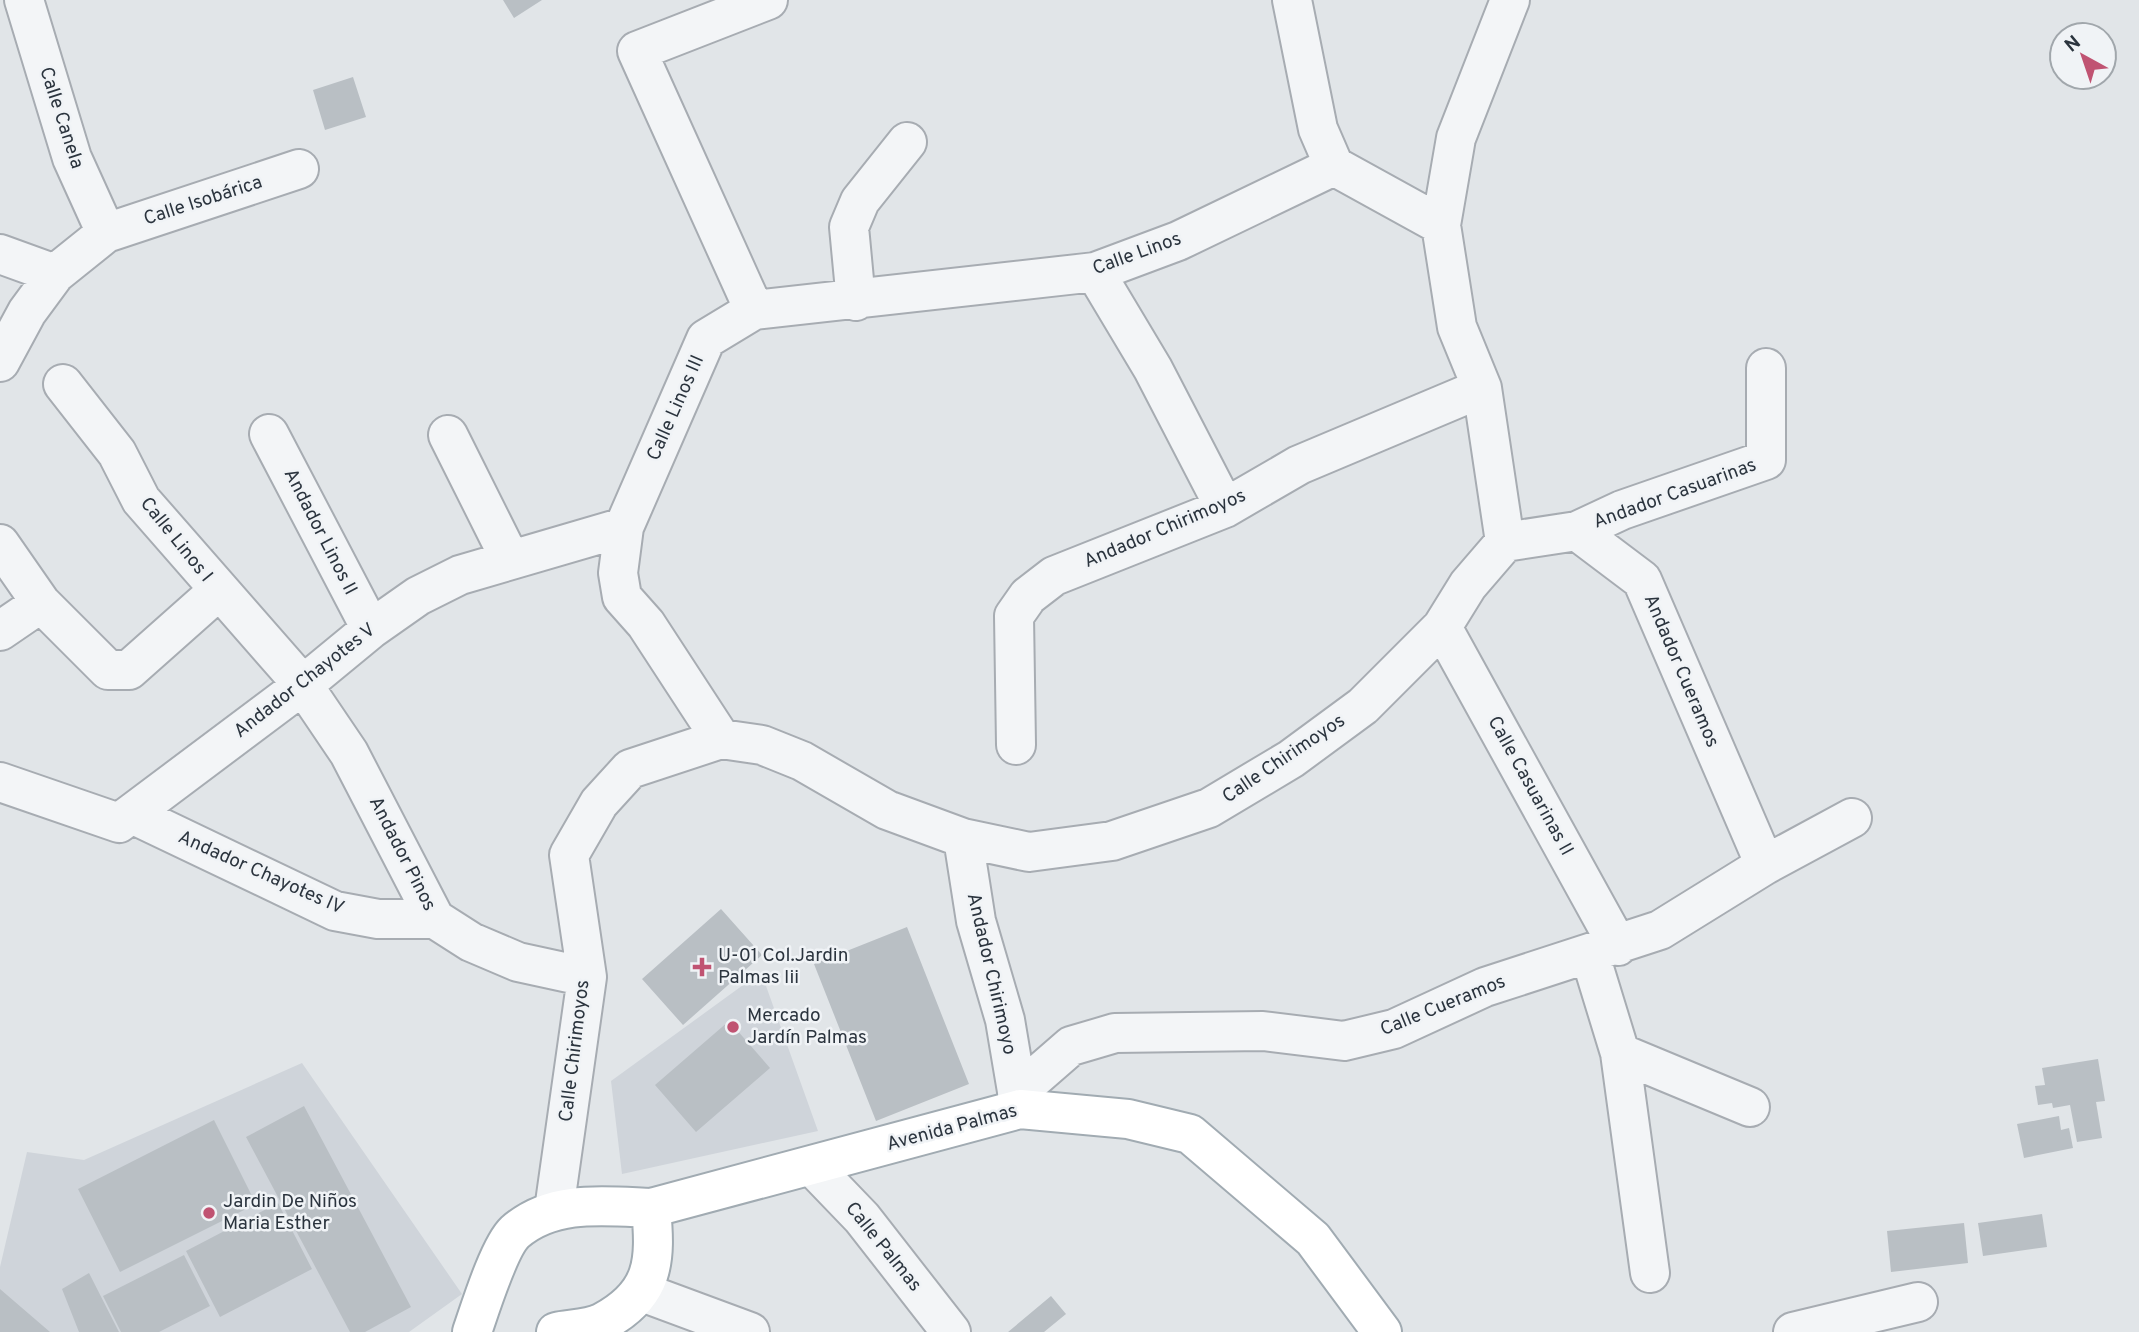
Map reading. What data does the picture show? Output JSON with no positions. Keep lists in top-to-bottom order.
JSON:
{
  "streets": {
    "main road": ["Avenida Palmas"],
    "street": [
      "Calle Canela",
      "Calle Isobárica",
      "Calle Linos",
      "Calle Linos III",
      "Andador Casuarinas",
      "Andador Chirimoyos",
      "Andador Linos II",
      "Calle Linos I",
      "Andador Cueramos",
      "Andador Chayotes V",
      "Calle Chirimoyos",
      "Calle Casuarinas II",
      "Andador Pinos",
      "Andador Chayotes IV",
      "Andador Chirimoyo",
      "Calle Cueramos",
      "Calle Palmas"
    ]
  },
  "crossings": [
    ["Calle Canela", "Calle Isobárica"],
    ["Calle Linos", "Calle Linos III"],
    ["Calle Linos III", "Andador Chayotes V"],
    ["Calle Linos III", "Calle Chirimoyos"],
    ["Andador Casuarinas", "Andador Cueramos"],
    ["Andador Linos II", "Andador Chayotes V"],
    ["Calle Linos I", "Andador Chayotes V"],
    ["Calle Linos I", "Andador Pinos"],
    ["Andador Cueramos", "Calle Cueramos"],
    ["Andador Chayotes V", "Andador Pinos"],
    ["Andador Chayotes V", "Andador Chayotes IV"],
    ["Calle Chirimoyos", "Calle Casuarinas II"],
    ["Calle Chirimoyos", "Andador Pinos"],
    ["Calle Chirimoyos", "Andador Chirimoyo"],
    ["Calle Chirimoyos", "Avenida Palmas"],
    ["Calle Casuarinas II", "Calle Cueramos"],
    ["Andador Pinos", "Andador Chayotes IV"],
    ["Andador Chirimoyo", "Calle Cueramos"],
    ["Andador Chirimoyo", "Avenida Palmas"],
    ["Calle Cueramos", "Avenida Palmas"],
    ["Avenida Palmas", "Calle Palmas"]
  ],
  "places": {
    "health": ["U-01 Col.Jardin Palmas Iii"],
    "other": ["Mercado Jardín Palmas", "Jardin De Niños Maria Esther"]
  },
  "north": "top left"
}
